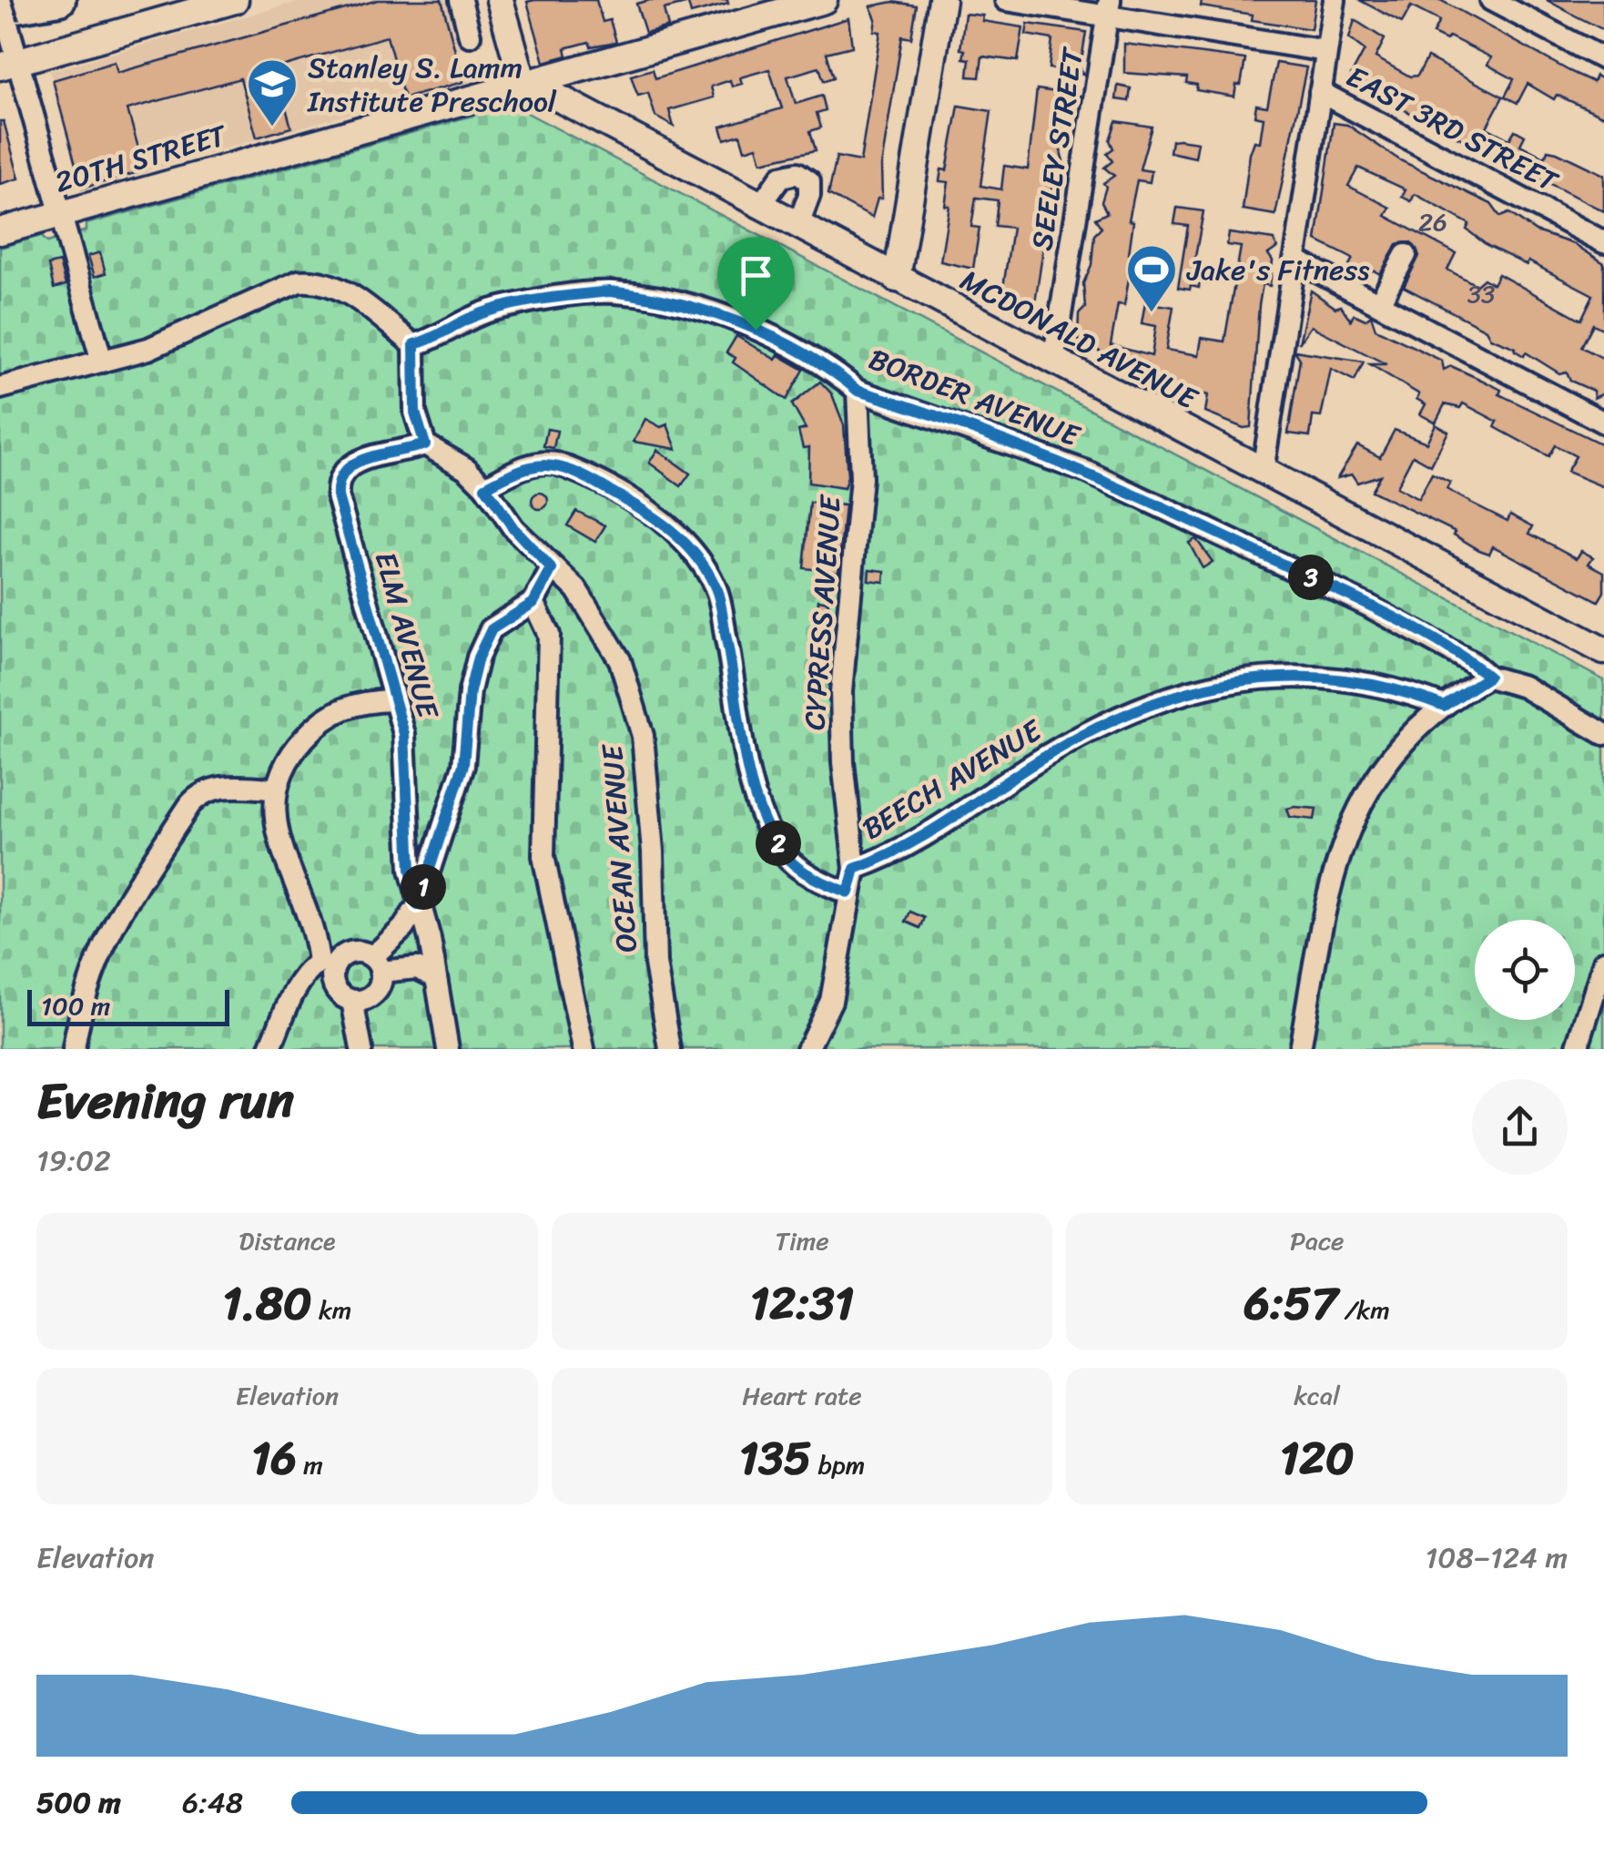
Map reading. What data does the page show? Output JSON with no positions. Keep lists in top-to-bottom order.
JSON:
{
  "streets": {
    "main road": ["20TH STREET", "MCDONALD AVENUE"],
    "street": [
      "EAST 3RD STREET",
      "SEELEY STREET",
      "BORDER AVENUE",
      "CYPRESS AVENUE",
      "ELM AVENUE",
      "BEECH AVENUE",
      "OCEAN AVENUE"
    ]
  },
  "crossings": [
    ["SEELEY STREET", "MCDONALD AVENUE"],
    ["20TH STREET", "MCDONALD AVENUE"],
    ["BORDER AVENUE", "CYPRESS AVENUE"],
    ["CYPRESS AVENUE", "BEECH AVENUE"],
    ["ELM AVENUE", "OCEAN AVENUE"]
  ],
  "places": {
    "school or university": ["Stanley S. Lamm Institute Preschool"],
    "sports": ["Jake's Fitness"]
  },
  "house_numbers": ["26", "33"],
  "scale_bar": "100 m",
  "page": {
    "pins": ["3", "2", "1"],
    "scale": "100 m",
    "heading": ["Evening run", "19:02"],
    "stats": [
      ["Distance", "1.80 km"],
      ["Time", "12:31"],
      ["Pace", "6:57 /km"],
      ["Elevation", "16 m"],
      ["Heart rate", "135 bpm"],
      ["kcal", "120"]
    ],
    "chart": ["Elevation", "108–124 m"],
    "list": [
      {
        "name": "500 m",
        "note": "6:48"
      }
    ]
  }
}
